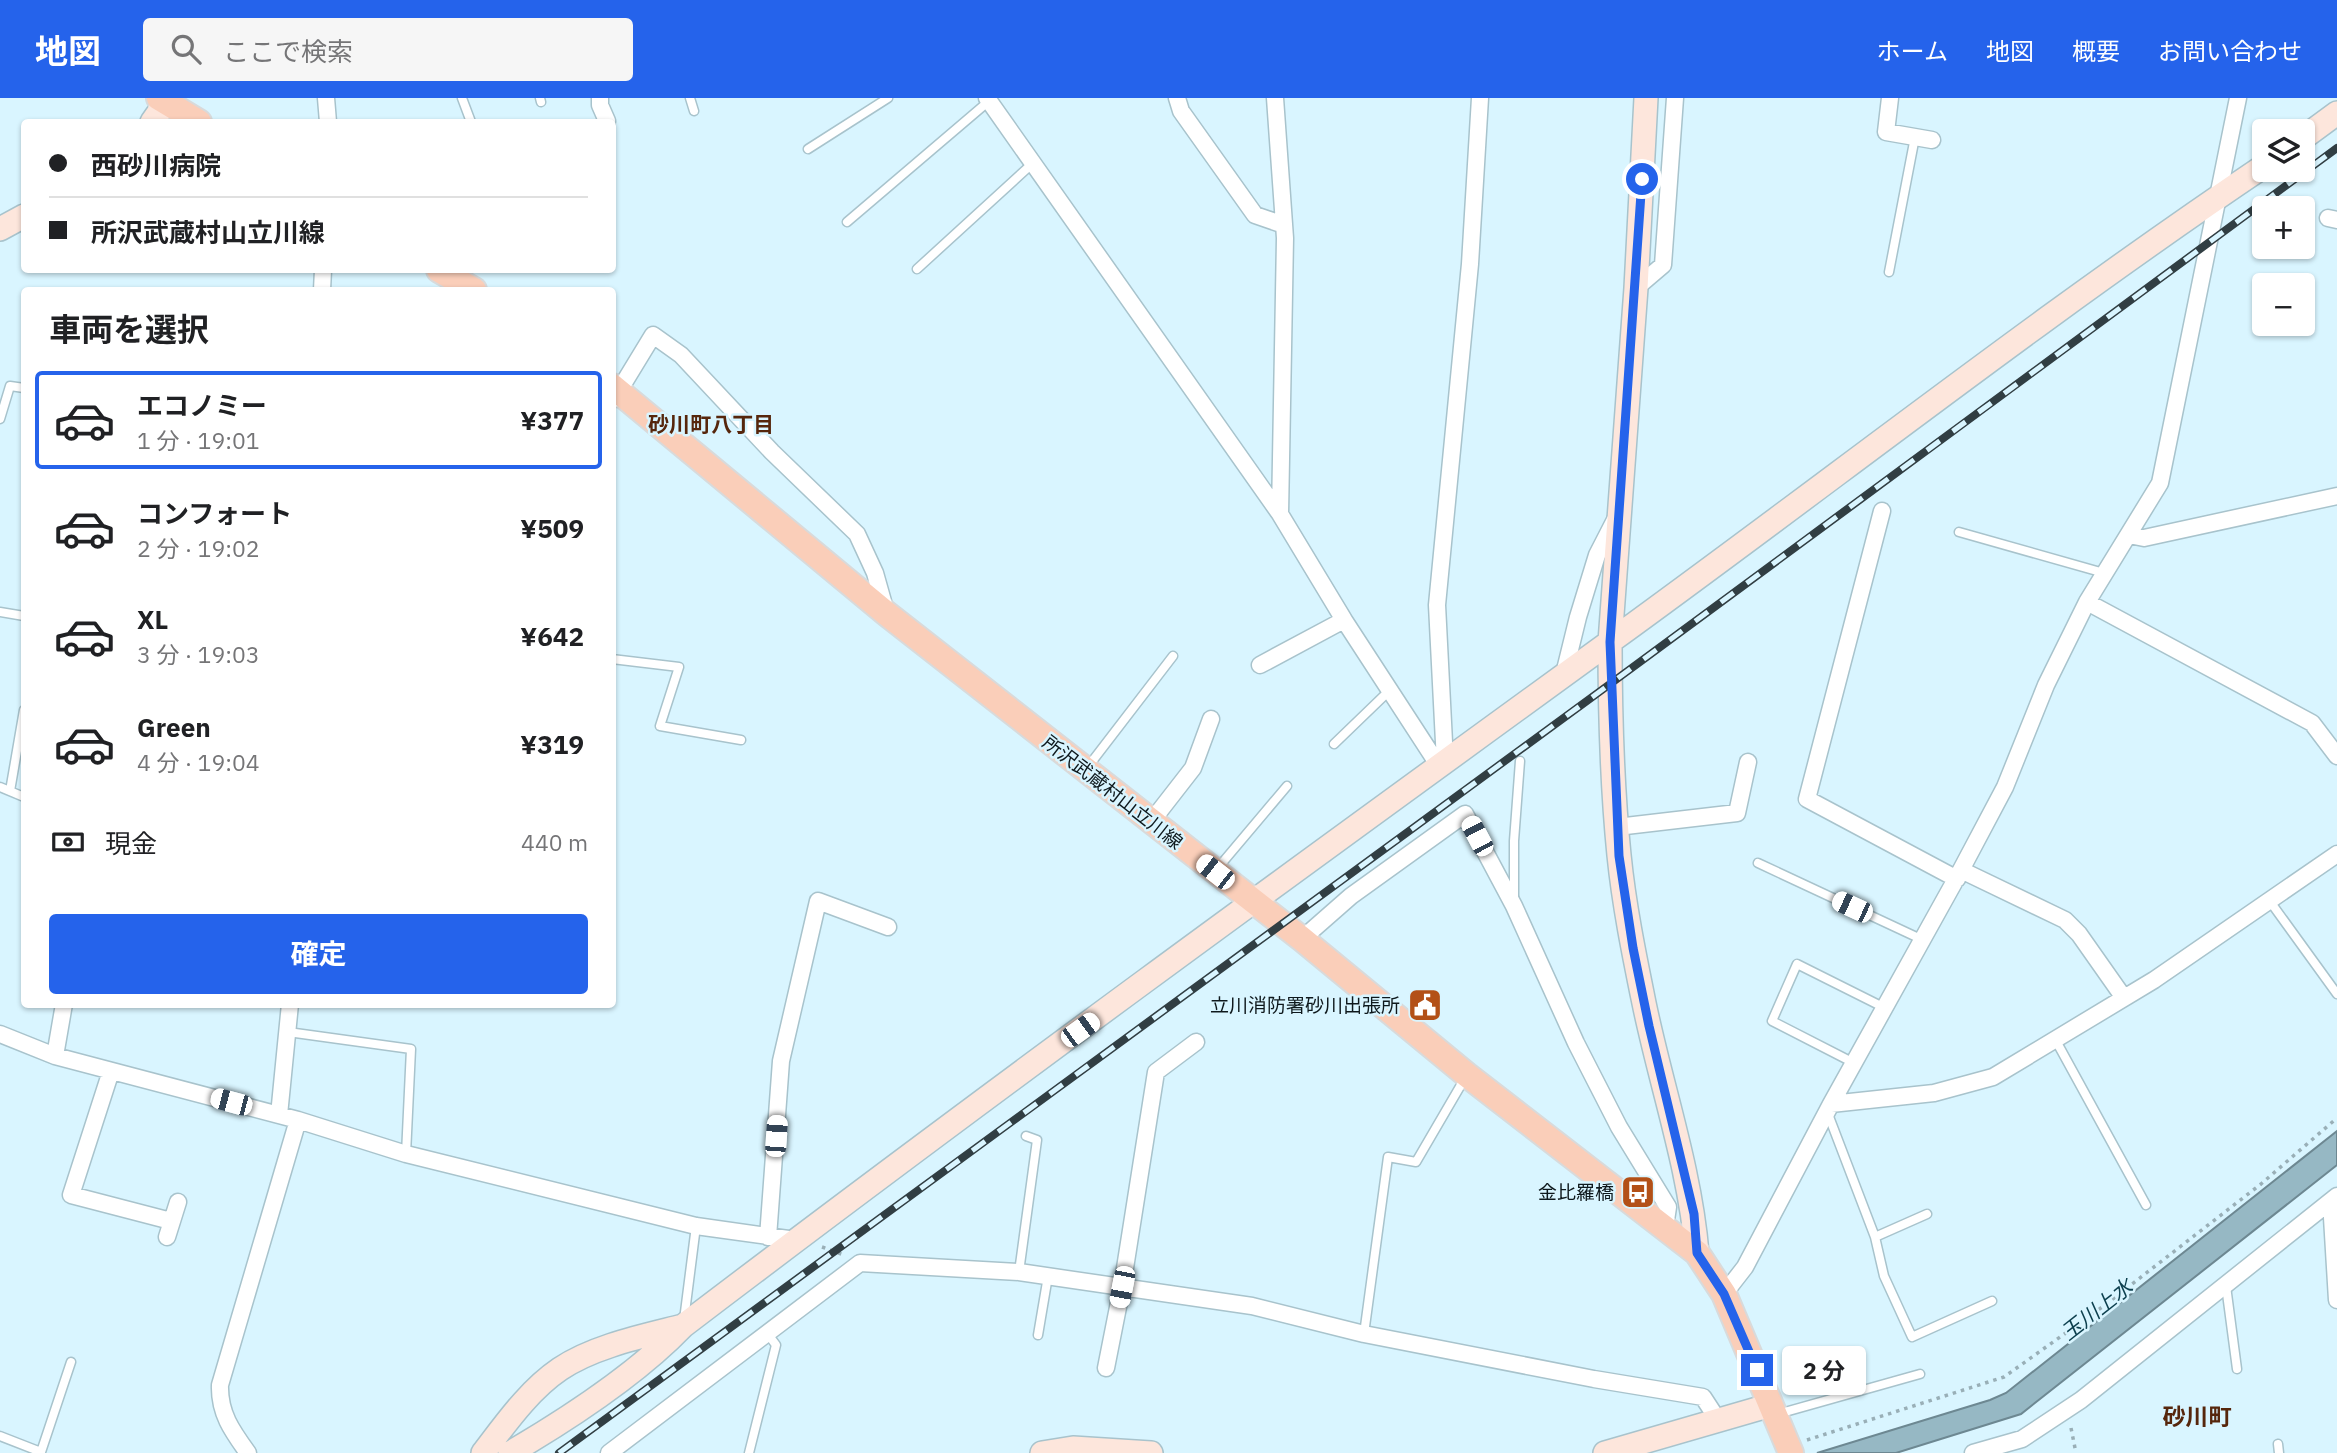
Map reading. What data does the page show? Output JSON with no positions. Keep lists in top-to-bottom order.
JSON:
{
  "streets": {
    "main road": ["所沢武蔵村山立川線"]
  },
  "districts": ["砂川町八丁目", "砂川町"],
  "water": ["玉川上水"],
  "places": {
    "public building": ["立川消防署砂川出張所"],
    "bus stop": ["金比羅橋"]
  },
  "page": {
    "header": "地図",
    "search": "ここで検索",
    "nav": [
      "ホーム",
      "地図",
      "概要",
      "お問い合わせ"
    ],
    "map_buttons": ["+", "−"],
    "banner": ["西砂川病院", "所沢武蔵村山立川線"],
    "heading": "車両を選択",
    "list": [
      {
        "name": "エコノミー",
        "note": "1 分 · 19:01",
        "value": "¥377"
      },
      {
        "name": "コンフォート",
        "note": "2 分 · 19:02",
        "value": "¥509"
      },
      {
        "name": "XL",
        "note": "3 分 · 19:03",
        "value": "¥642"
      },
      {
        "name": "Green",
        "note": "4 分 · 19:04",
        "value": "¥319"
      }
    ],
    "pay": ["現金", "440 m"],
    "buttons": "確定",
    "bubble": "2 分"
  }
}
